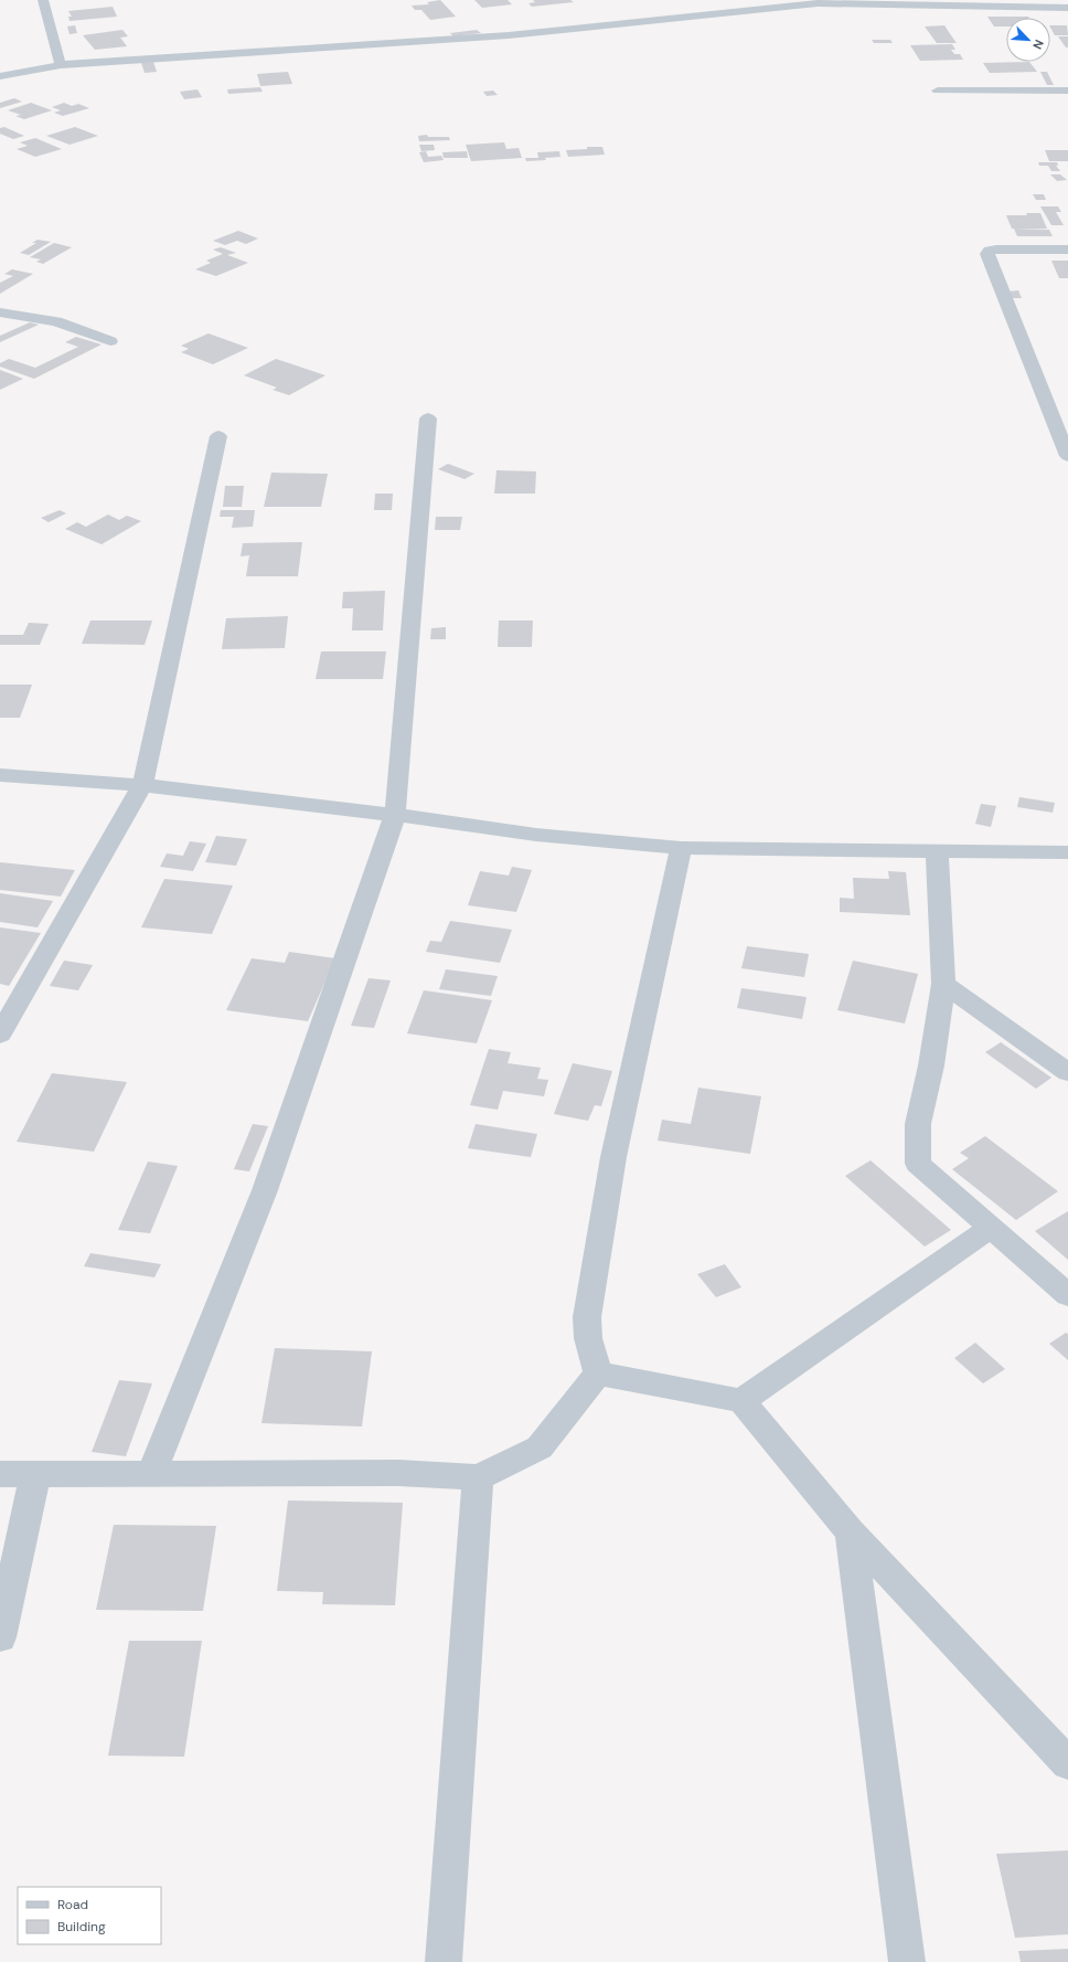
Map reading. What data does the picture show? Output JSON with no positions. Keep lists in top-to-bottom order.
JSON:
{
  "legend": ["Road", "Building"],
  "north": "bottom right"
}
